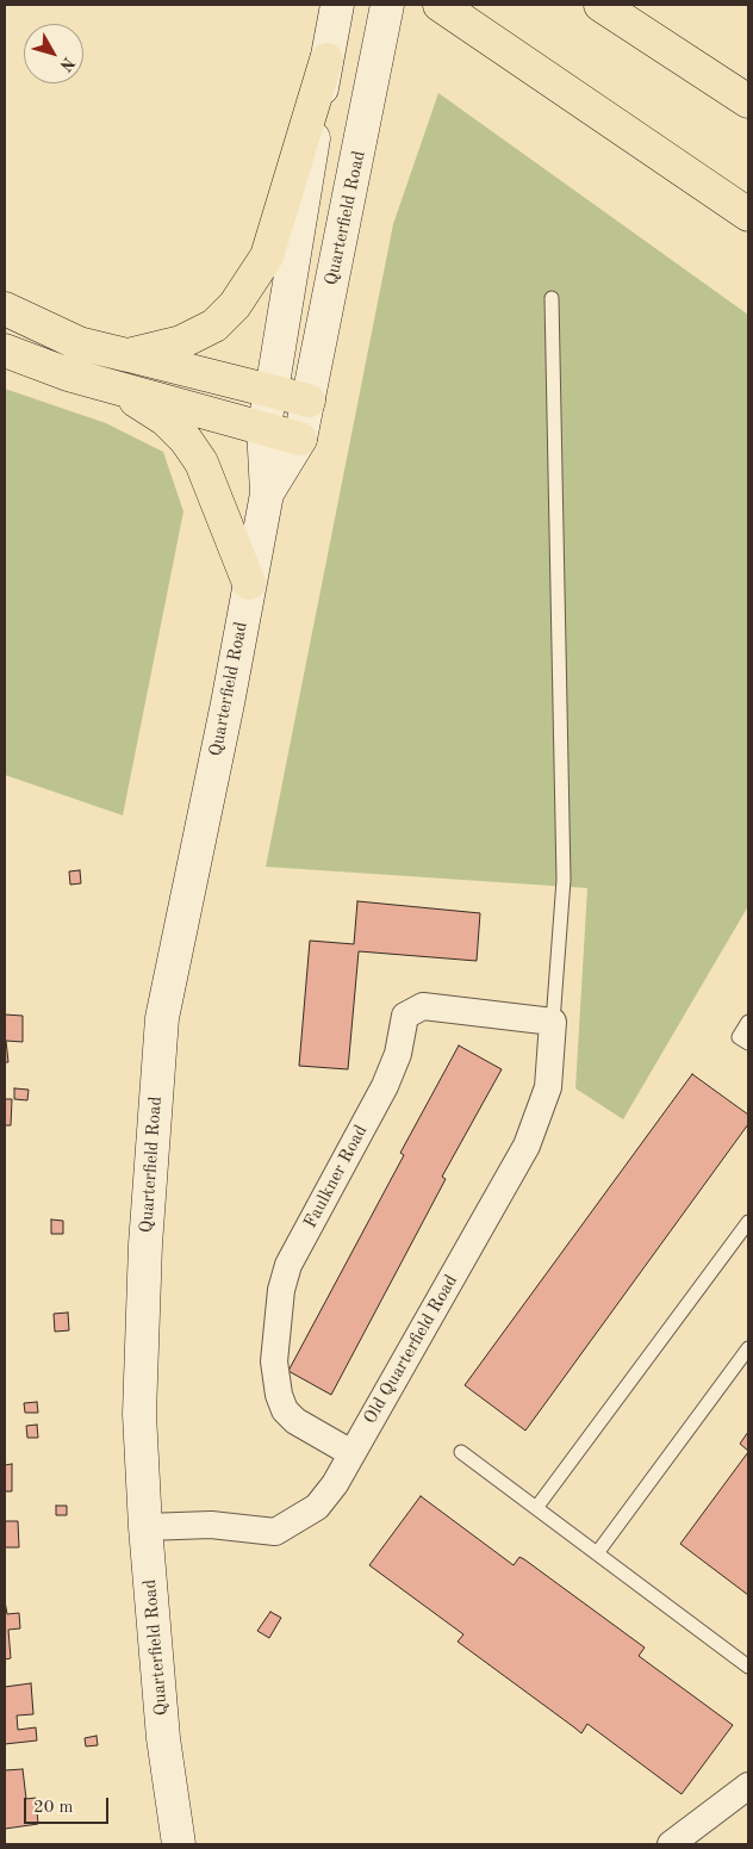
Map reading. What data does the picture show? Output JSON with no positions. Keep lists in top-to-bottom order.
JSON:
{
  "streets": {
    "main road": ["Quarterfield Road"],
    "street": ["Faulkner Road", "Old Quarterfield Road"]
  },
  "crossings": [
    ["Quarterfield Road", "Old Quarterfield Road"],
    ["Faulkner Road", "Old Quarterfield Road"]
  ],
  "scale_bar": "20 m",
  "north": "bottom right"
}
